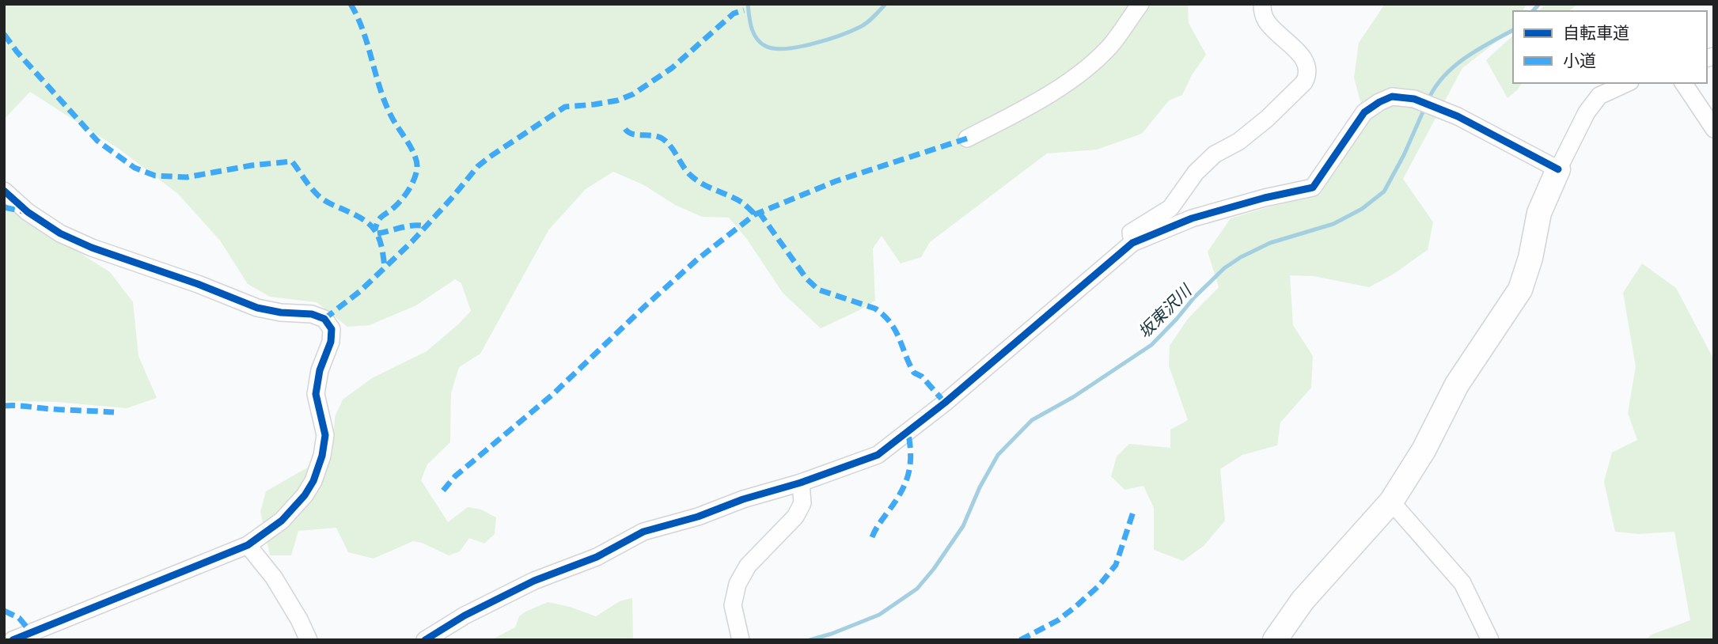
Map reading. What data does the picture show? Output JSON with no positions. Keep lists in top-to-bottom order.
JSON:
{
  "water": ["坂東沢川"],
  "legend": ["自転車道", "小道"]
}
